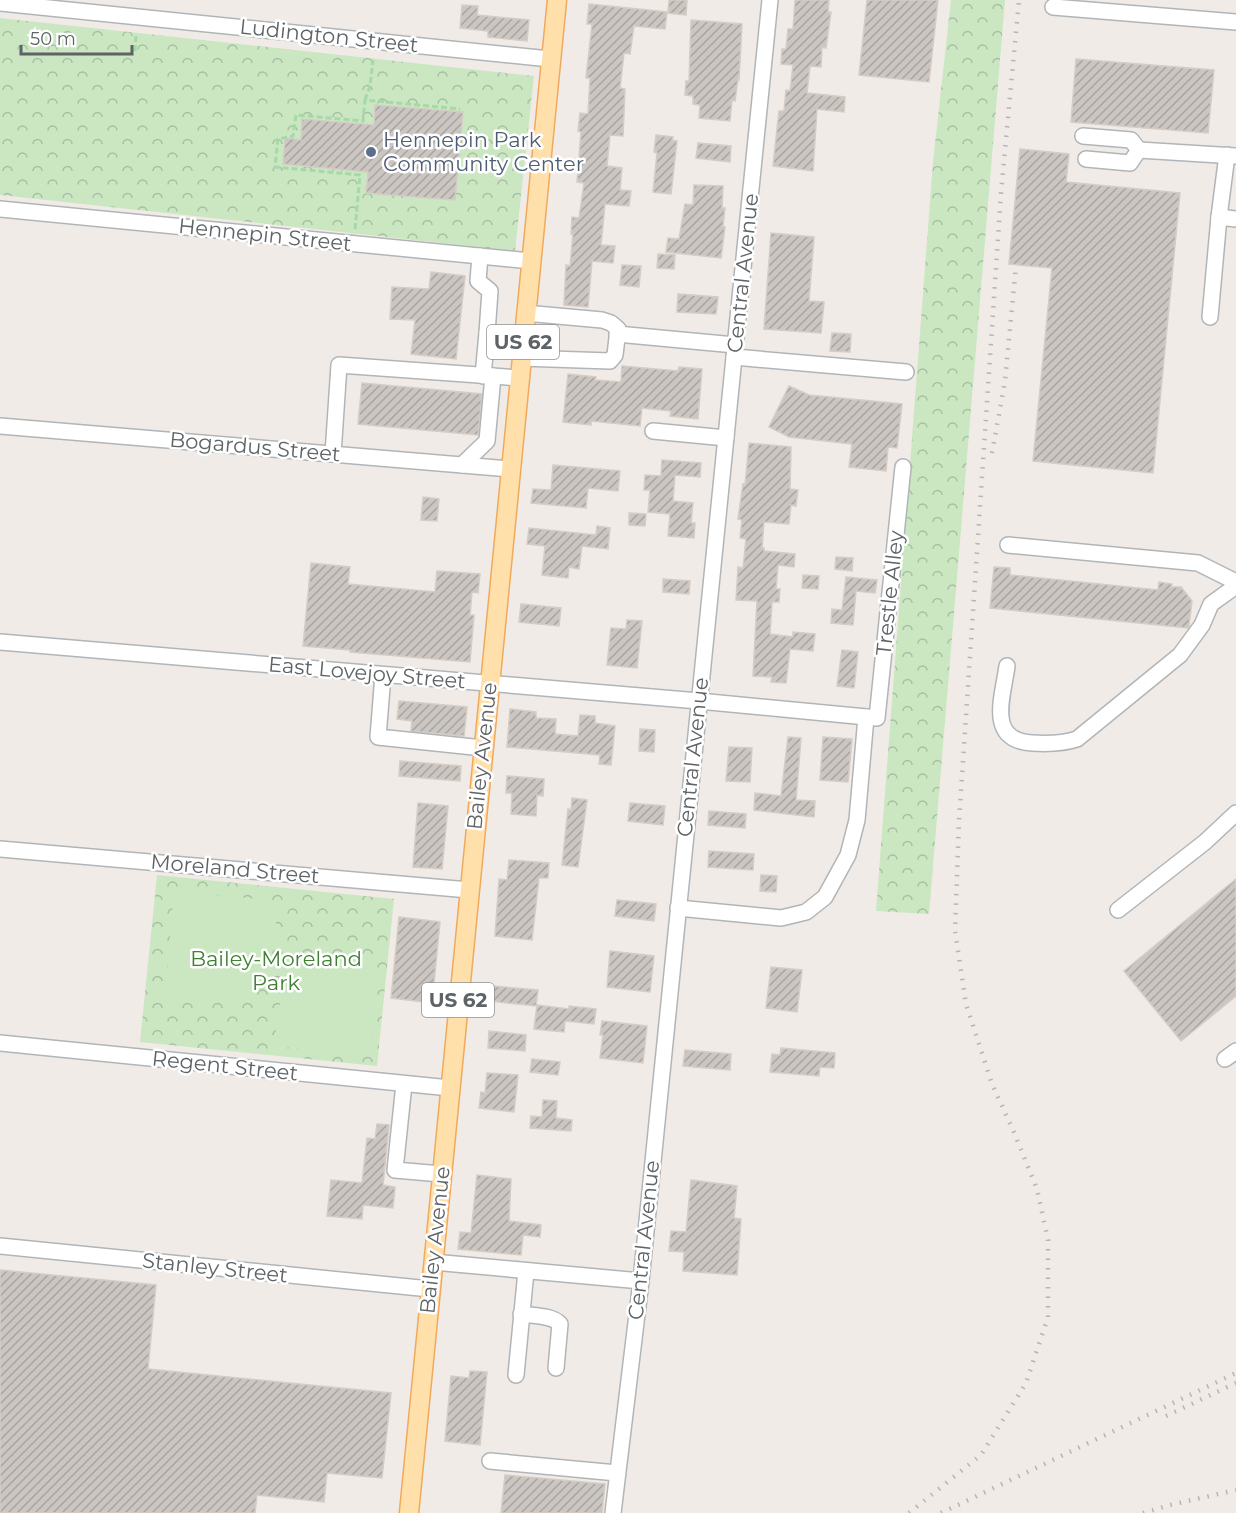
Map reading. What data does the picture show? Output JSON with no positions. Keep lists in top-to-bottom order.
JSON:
{
  "streets": {
    "main road": ["US 62", "Bailey Avenue"],
    "street": [
      "Ludington Street",
      "Hennepin Street",
      "Central Avenue",
      "Bogardus Street",
      "Trestle Alley",
      "East Lovejoy Street",
      "Moreland Street",
      "Regent Street",
      "Stanley Street"
    ]
  },
  "crossings": [
    ["Ludington Street", "Bailey Avenue"],
    ["Hennepin Street", "Bailey Avenue"],
    ["Central Avenue", "Trestle Alley"],
    ["Central Avenue", "East Lovejoy Street"],
    ["Bogardus Street", "Bailey Avenue"],
    ["Trestle Alley", "East Lovejoy Street"],
    ["East Lovejoy Street", "Bailey Avenue"],
    ["Bailey Avenue", "Moreland Street"],
    ["Bailey Avenue", "Regent Street"],
    ["Bailey Avenue", "Stanley Street"]
  ],
  "parks": ["Bailey-Moreland Park"],
  "places": ["Hennepin Park Community Center"],
  "scale_bar": "50 m"
}
